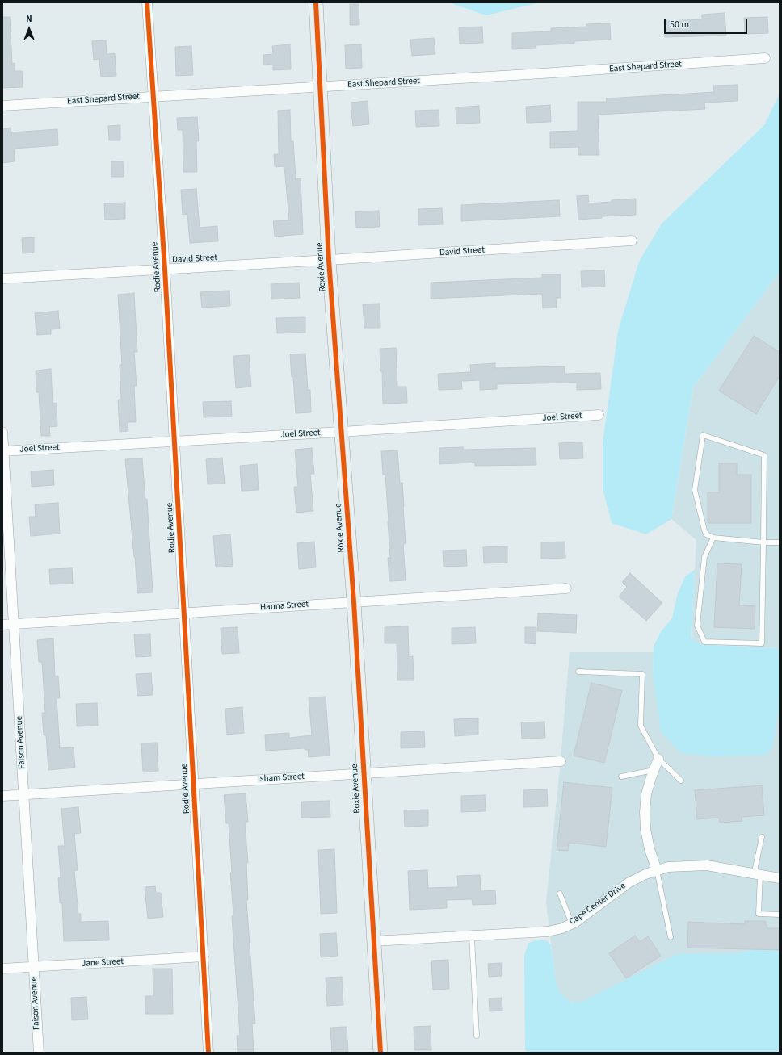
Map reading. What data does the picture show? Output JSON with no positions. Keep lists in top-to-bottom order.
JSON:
{
  "streets": {
    "street": [
      "East Shepard Street",
      "David Street",
      "Rodie Avenue",
      "Roxie Avenue",
      "Joel Street",
      "Hanna Street",
      "Faison Avenue",
      "Isham Street",
      "Cape Center Drive",
      "Jane Street"
    ]
  },
  "crossings": [
    ["East Shepard Street", "Rodie Avenue"],
    ["East Shepard Street", "Roxie Avenue"],
    ["David Street", "Rodie Avenue"],
    ["David Street", "Roxie Avenue"],
    ["Rodie Avenue", "Joel Street"],
    ["Rodie Avenue", "Hanna Street"],
    ["Rodie Avenue", "Isham Street"],
    ["Rodie Avenue", "Jane Street"],
    ["Roxie Avenue", "Joel Street"],
    ["Roxie Avenue", "Hanna Street"],
    ["Roxie Avenue", "Isham Street"],
    ["Roxie Avenue", "Cape Center Drive"],
    ["Joel Street", "Faison Avenue"],
    ["Hanna Street", "Faison Avenue"],
    ["Faison Avenue", "Isham Street"],
    ["Faison Avenue", "Jane Street"]
  ],
  "scale_bar": "50 m",
  "north": "top"
}
